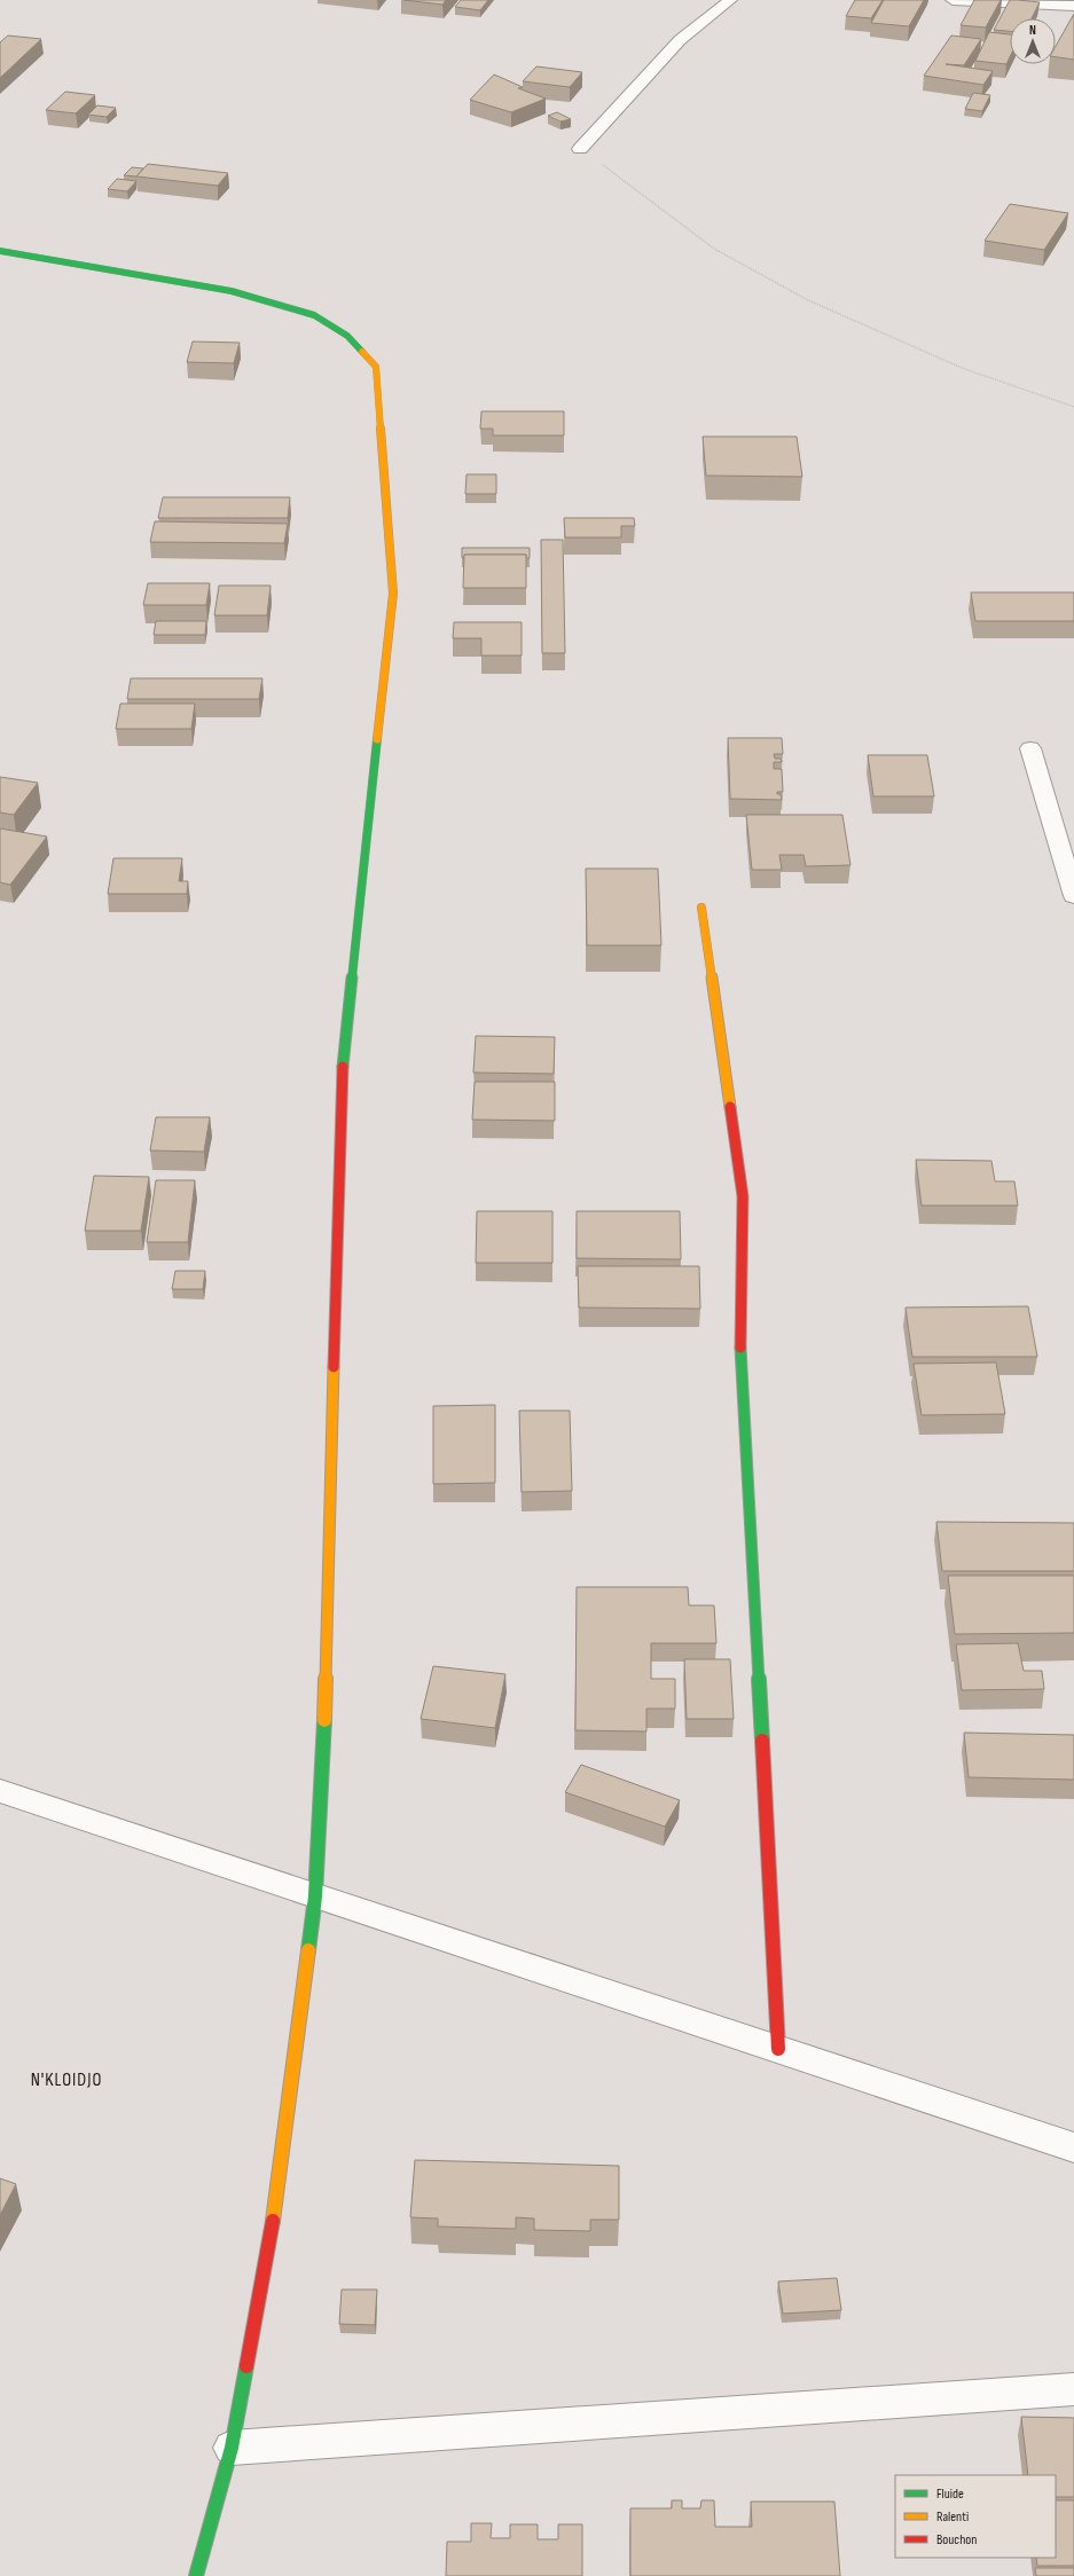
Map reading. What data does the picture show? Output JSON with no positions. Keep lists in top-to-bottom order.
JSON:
{
  "districts": ["N'KLOIDJO"],
  "legend": ["Fluide", "Ralenti", "Bouchon"],
  "north": "top"
}
